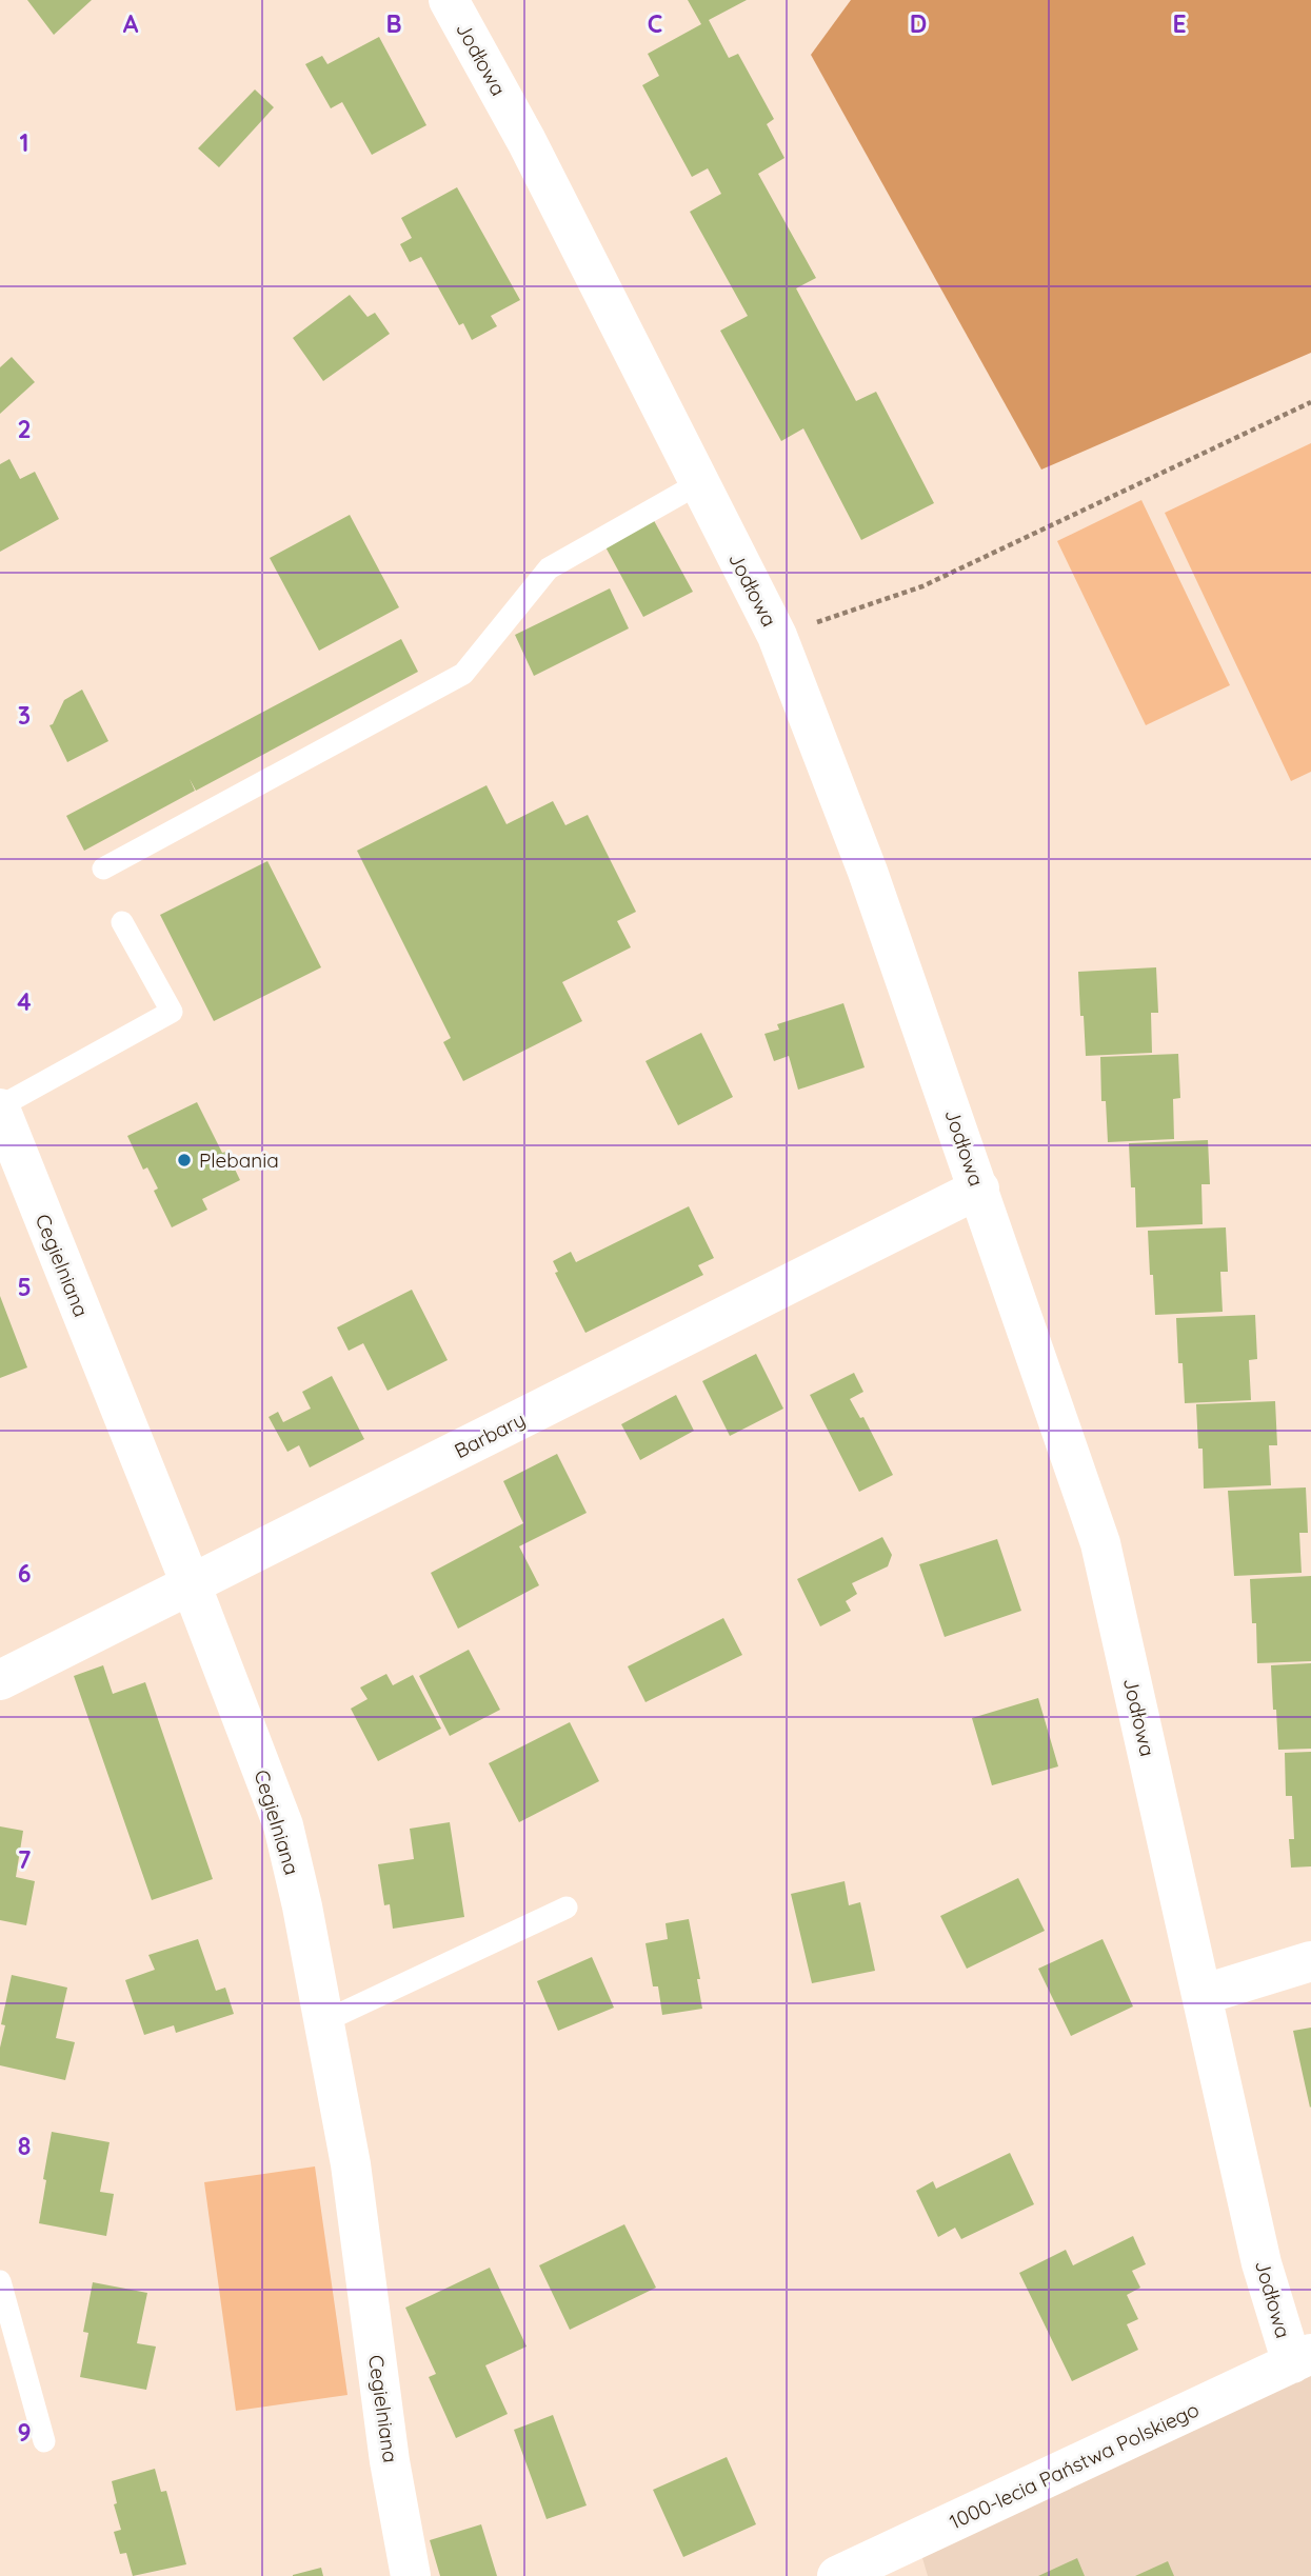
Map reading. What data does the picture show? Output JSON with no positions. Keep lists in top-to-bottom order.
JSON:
{
  "streets": {
    "street": [
      "Jodłowa",
      "Cegielniana",
      "Barbary",
      "1000-lecia Państwa Polskiego"
    ]
  },
  "crossings": [
    ["Jodłowa", "Barbary"],
    ["Jodłowa", "1000-lecia Państwa Polskiego"],
    ["Cegielniana", "Barbary"]
  ],
  "places": ["Plebania"],
  "grid": {
    "columns": [
      "A",
      "B",
      "C",
      "D",
      "E"
    ],
    "rows": [
      "1",
      "2",
      "3",
      "4",
      "5",
      "6",
      "7",
      "8",
      "9"
    ]
  }
}
